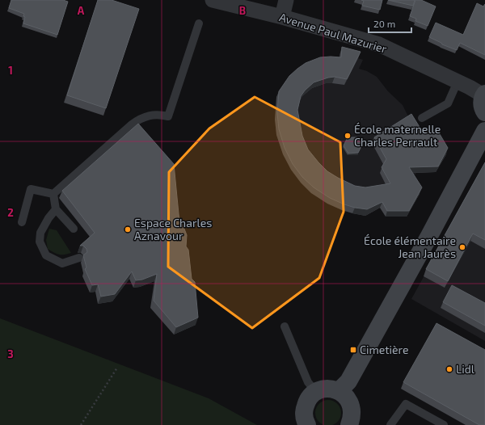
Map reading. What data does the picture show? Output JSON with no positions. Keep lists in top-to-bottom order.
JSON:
{
  "streets": {
    "street": ["Avenue Paul Mazurier"]
  },
  "places": {
    "other": [
      "École maternelle Charles Perrault",
      "Espace Charles Aznavour",
      "École élémentaire Jean Jaurès",
      "Lidl"
    ],
    "transit": ["Cimetière"]
  },
  "scale_bar": "20 m",
  "grid": {
    "columns": ["A", "B"],
    "rows": ["1", "2", "3"]
  }
}
